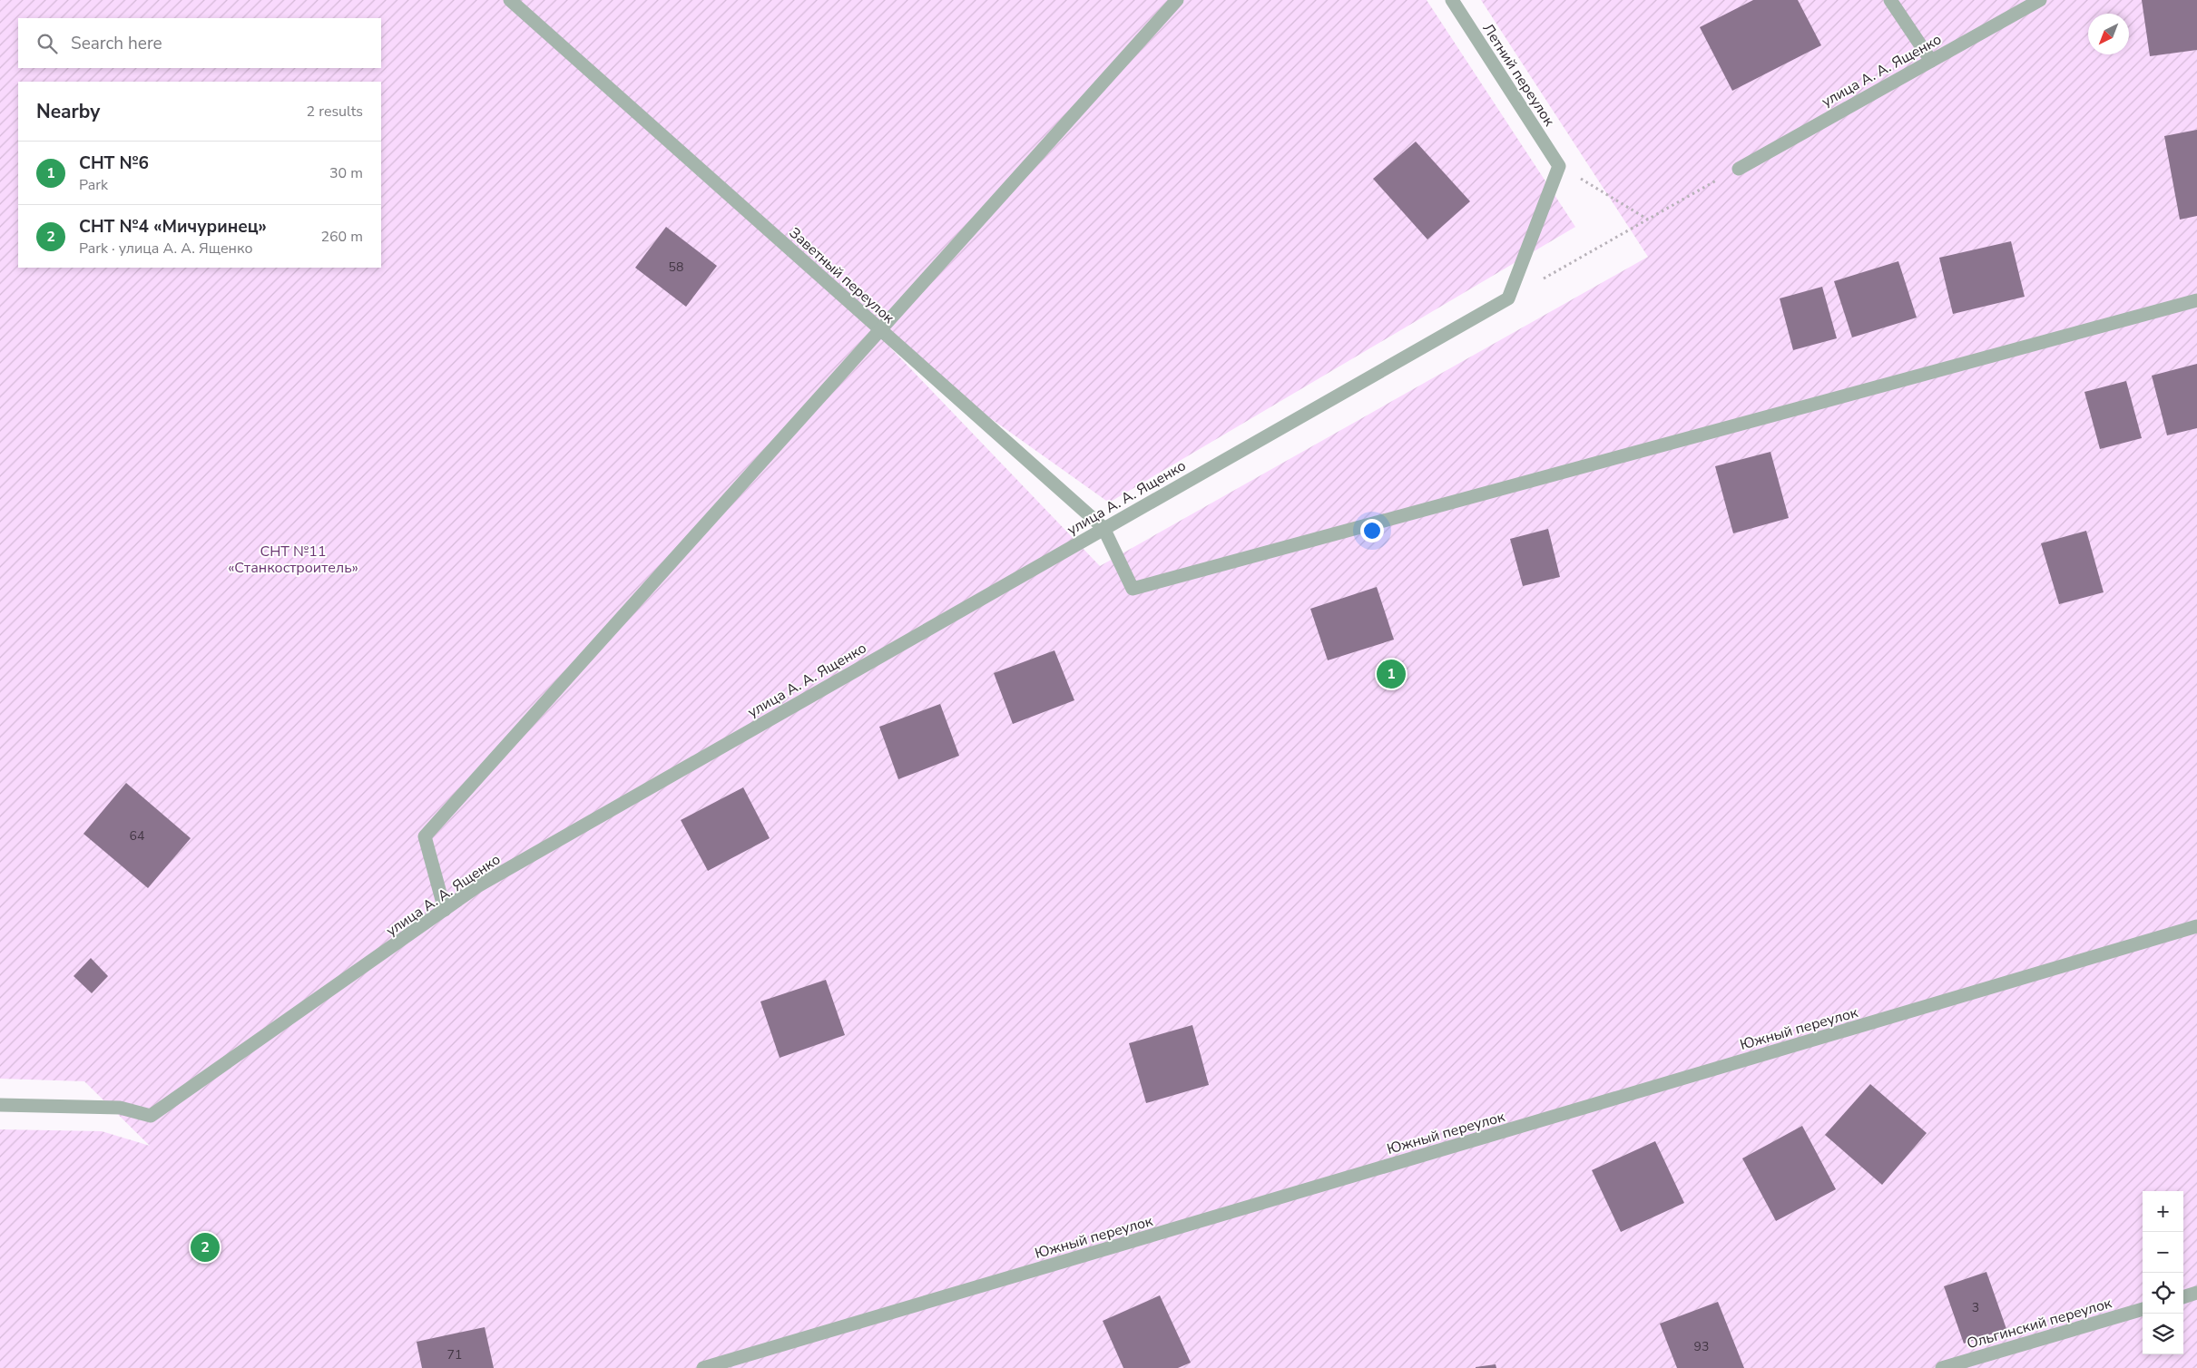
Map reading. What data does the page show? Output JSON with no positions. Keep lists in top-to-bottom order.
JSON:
{
  "streets": {
    "street": [
      "улица А. А. Ященко",
      "Летний переулок",
      "Заветный переулок",
      "Южный переулок",
      "Ольгинский переулок"
    ]
  },
  "crossings": [
    ["улица А. А. Ященко", "Заветный переулок"]
  ],
  "parks": ["СНТ №11 «Станкостроитель»"],
  "house_numbers": [
    "58",
    "64",
    "3",
    "93",
    "71"
  ],
  "north": "bottom left",
  "page": {
    "search": "Search here",
    "heading": ["Nearby", "2 results"],
    "list": [
      {
        "mark": "1",
        "name": "СНТ №6",
        "note": "Park",
        "value": "30 m"
      },
      {
        "mark": "2",
        "name": "СНТ №4 «Мичуринец»",
        "note": "Park · улица А. А. Ященко",
        "value": "260 m"
      }
    ],
    "pins": ["1", "2"],
    "map_buttons": ["+", "−"]
  }
}
